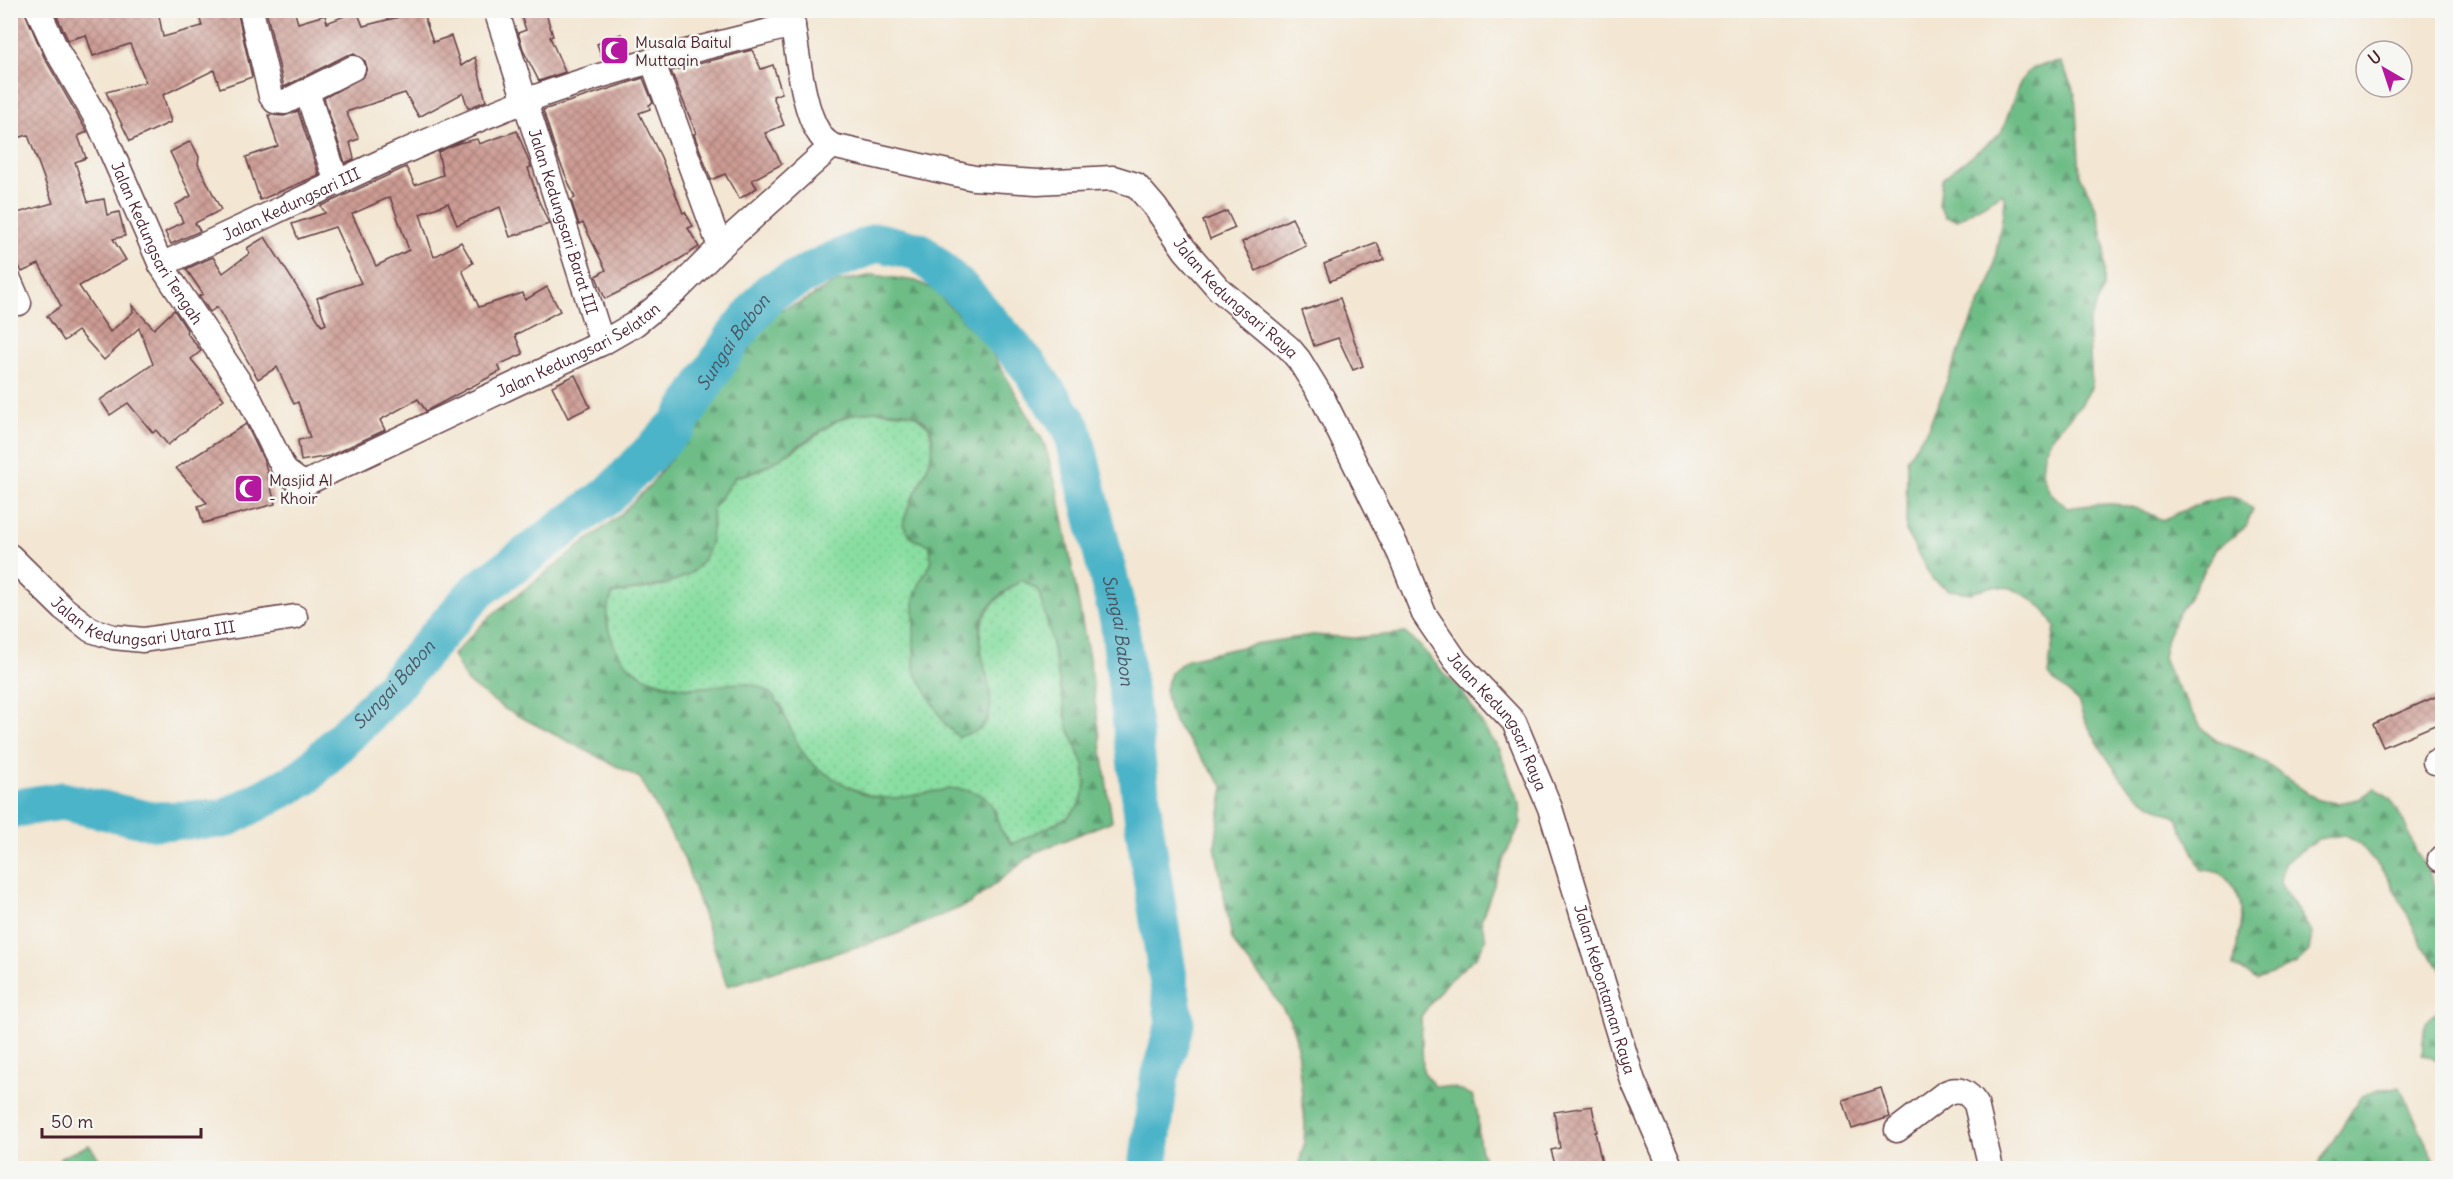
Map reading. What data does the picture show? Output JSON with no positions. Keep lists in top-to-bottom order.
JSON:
{
  "streets": {
    "street": [
      "Jalan Kedungsari III",
      "Jalan Kedungsari Barat III",
      "Jalan Kedungsari Tengah",
      "Jalan Kedungsari Raya",
      "Jalan Kedungsari Selatan",
      "Jalan Kedungsari Utara III",
      "Jalan Kebontaman Raya"
    ]
  },
  "crossings": [
    ["Jalan Kedungsari III", "Jalan Kedungsari Barat III"],
    ["Jalan Kedungsari III", "Jalan Kedungsari Tengah"],
    ["Jalan Kedungsari Barat III", "Jalan Kedungsari Selatan"],
    ["Jalan Kedungsari Tengah", "Jalan Kedungsari Selatan"],
    ["Jalan Kedungsari Raya", "Jalan Kedungsari Selatan"],
    ["Jalan Kedungsari Raya", "Jalan Kebontaman Raya"]
  ],
  "water": ["Sungai Babon"],
  "places": {
    "mosque": ["Musala Baitul Muttaqin", "Masjid Al - Khoir"]
  },
  "scale_bar": "50 m",
  "north": "top left"
}
